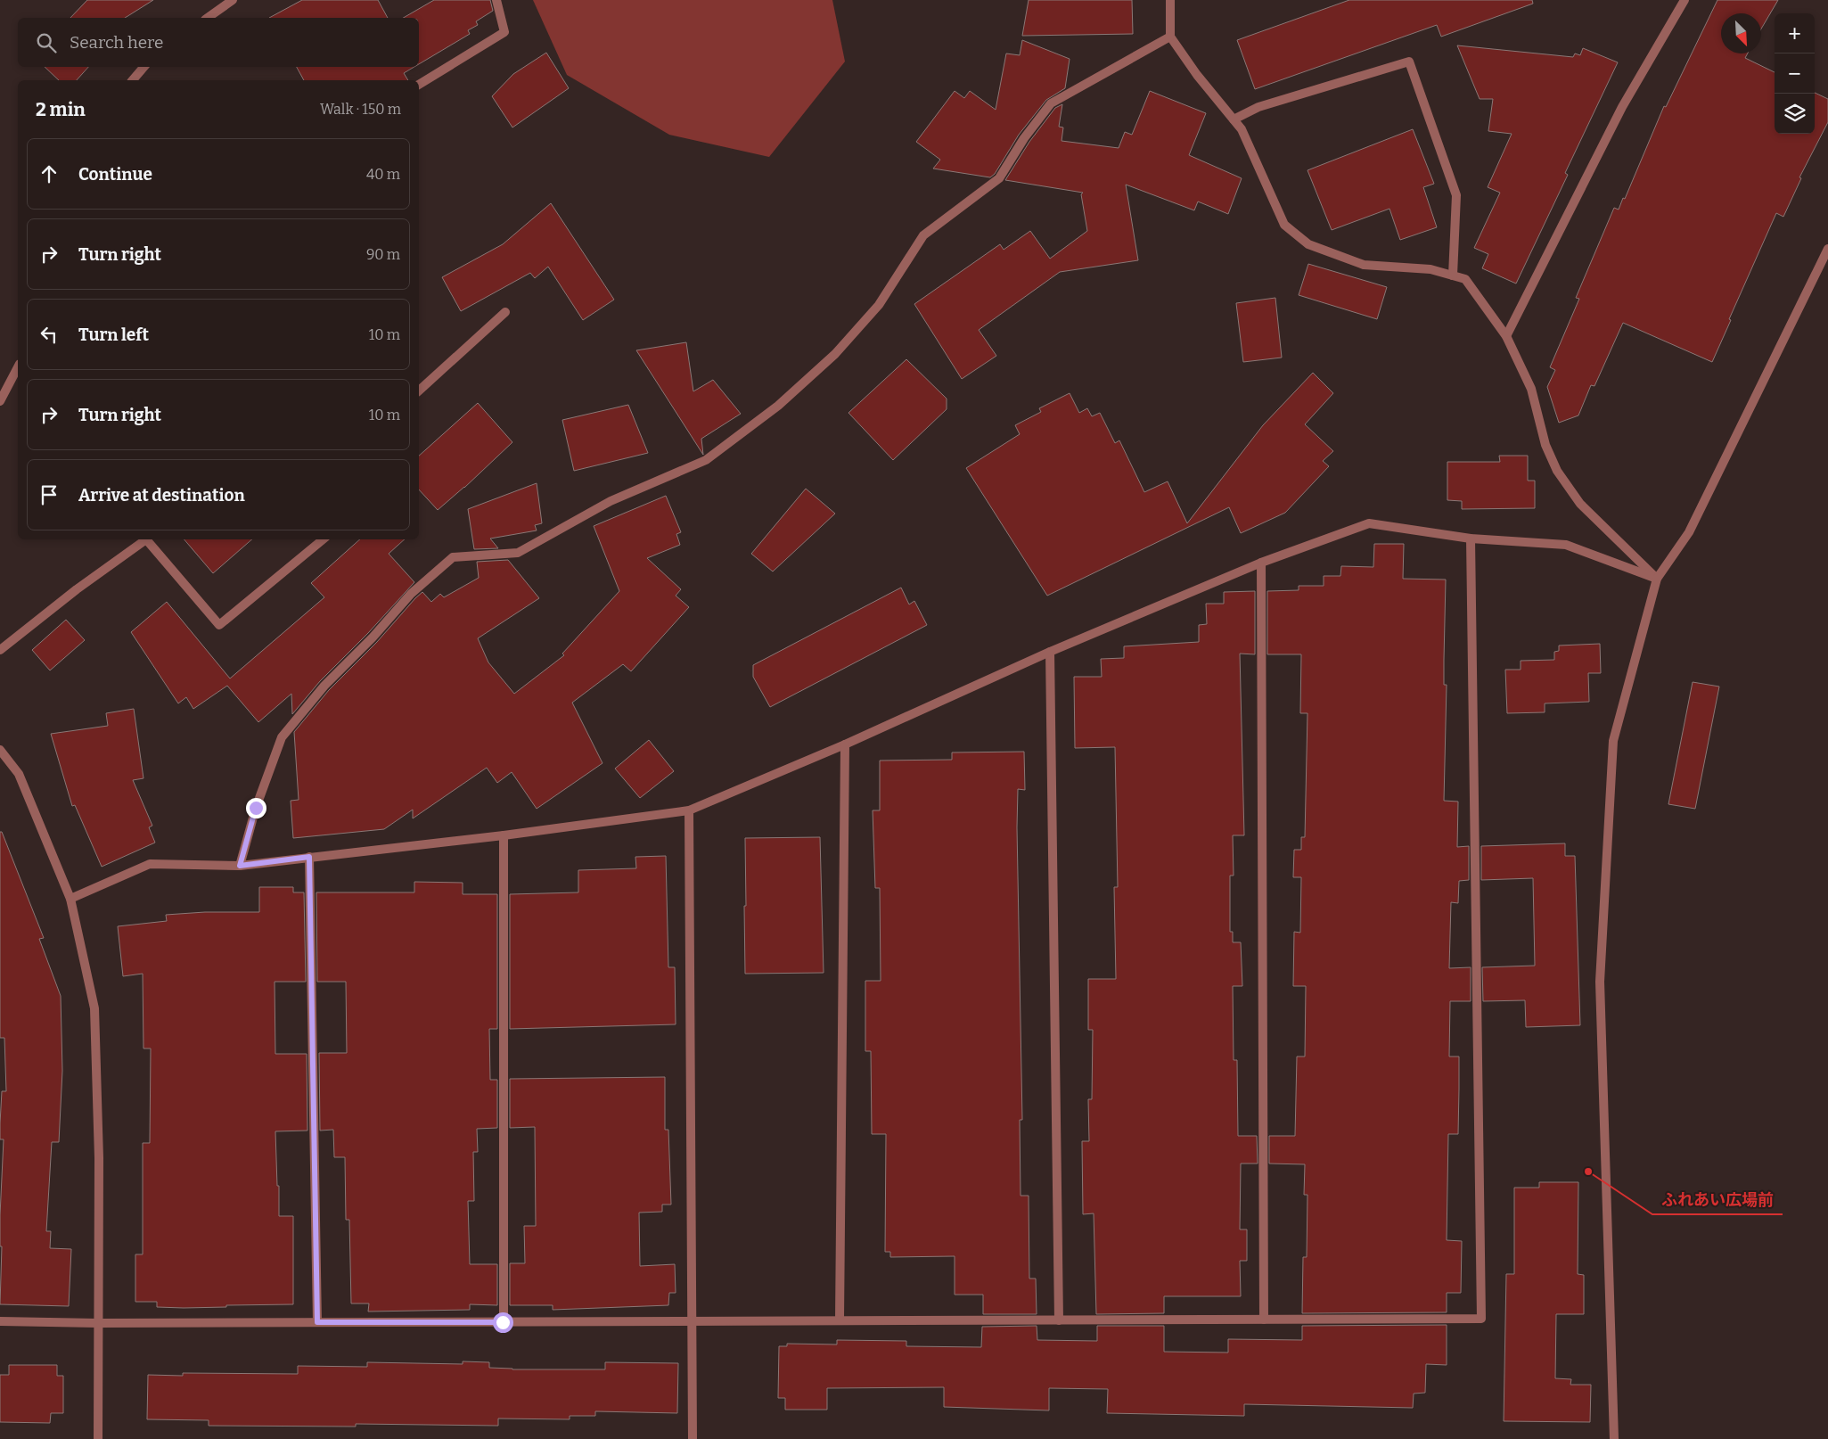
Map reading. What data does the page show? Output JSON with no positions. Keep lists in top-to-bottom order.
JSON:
{
  "places": ["ふれあい広場前"],
  "north": "bottom right",
  "page": {
    "map_buttons": ["+", "−"],
    "search": "Search here",
    "heading": ["2 min", "Walk · 150 m"],
    "list": [
      ["Continue", "40 m"],
      ["Turn right", "90 m"],
      ["Turn left", "10 m"],
      ["Turn right", "10 m"],
      "Arrive at destination"
    ]
  }
}
